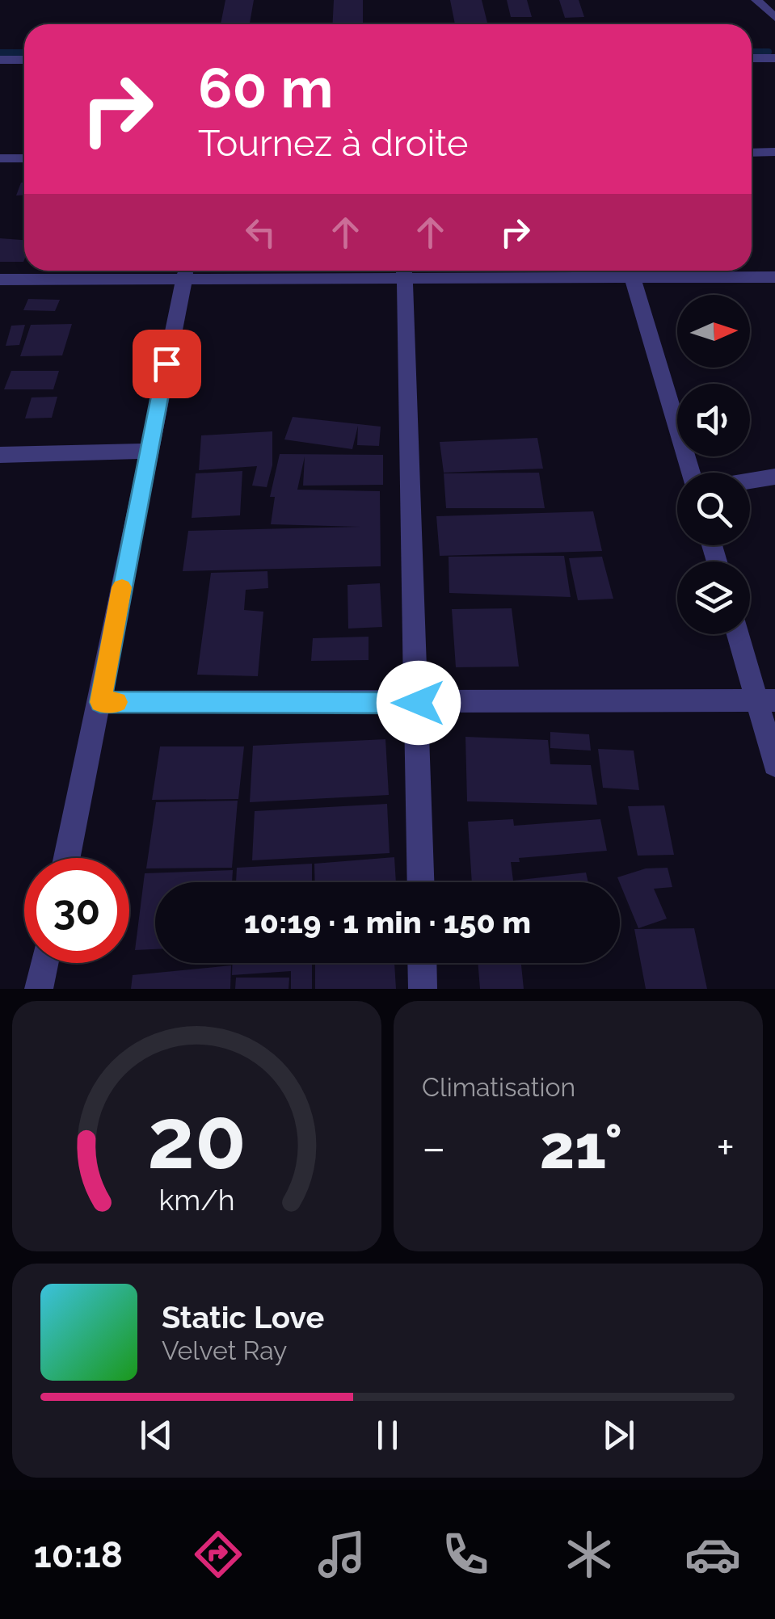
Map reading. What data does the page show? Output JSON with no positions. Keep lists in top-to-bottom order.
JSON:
{
  "north": "right",
  "page": {
    "turn": ["60 m", "Tournez à droite"],
    "limit": "30",
    "trip": "10:19 · 1 min · 150 m",
    "tile": "Climatisation",
    "heat": ["−", "21°", "+"],
    "song": ["Static Love", "Velvet Ray"],
    "tabs": "10:18",
    "gauge": ["20", "km/h"]
  }
}
